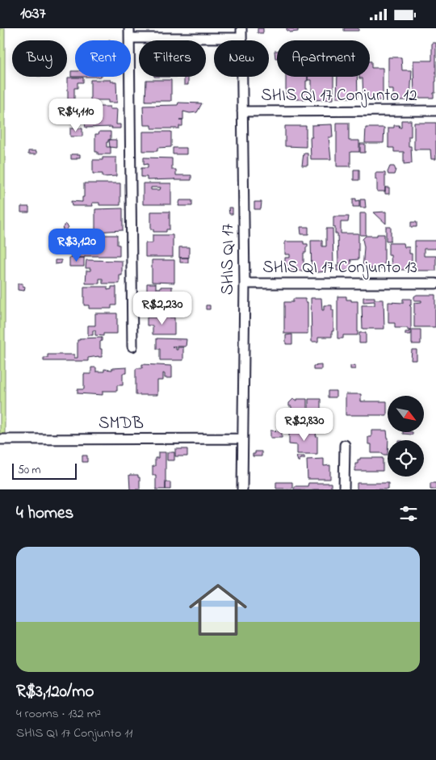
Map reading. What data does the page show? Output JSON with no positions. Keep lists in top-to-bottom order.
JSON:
{
  "streets": {
    "street": [
      "SHIS QI 17 Conjunto 12",
      "SHIS QI 17",
      "SHIS QI 17 Conjunto 13",
      "SMDB"
    ]
  },
  "crossings": [
    ["SHIS QI 17 Conjunto 12", "SHIS QI 17"],
    ["SHIS QI 17", "SHIS QI 17 Conjunto 13"],
    ["SHIS QI 17", "SMDB"]
  ],
  "scale_bar": "50 m",
  "north": "bottom right",
  "page": {
    "status": "10:37",
    "chip": [
      "Buy",
      "Rent",
      "Filters",
      "New",
      "Apartment"
    ],
    "price": [
      "R$4,110",
      "R$3,120",
      "R$2,230",
      "R$2,830"
    ],
    "scale": "50 m",
    "heading": "4 homes",
    "list": [
      {
        "name": "R$3,120/mo",
        "note": "4 rooms · 132 m² · SHIS QI 17 Conjunto 11"
      }
    ]
  }
}
